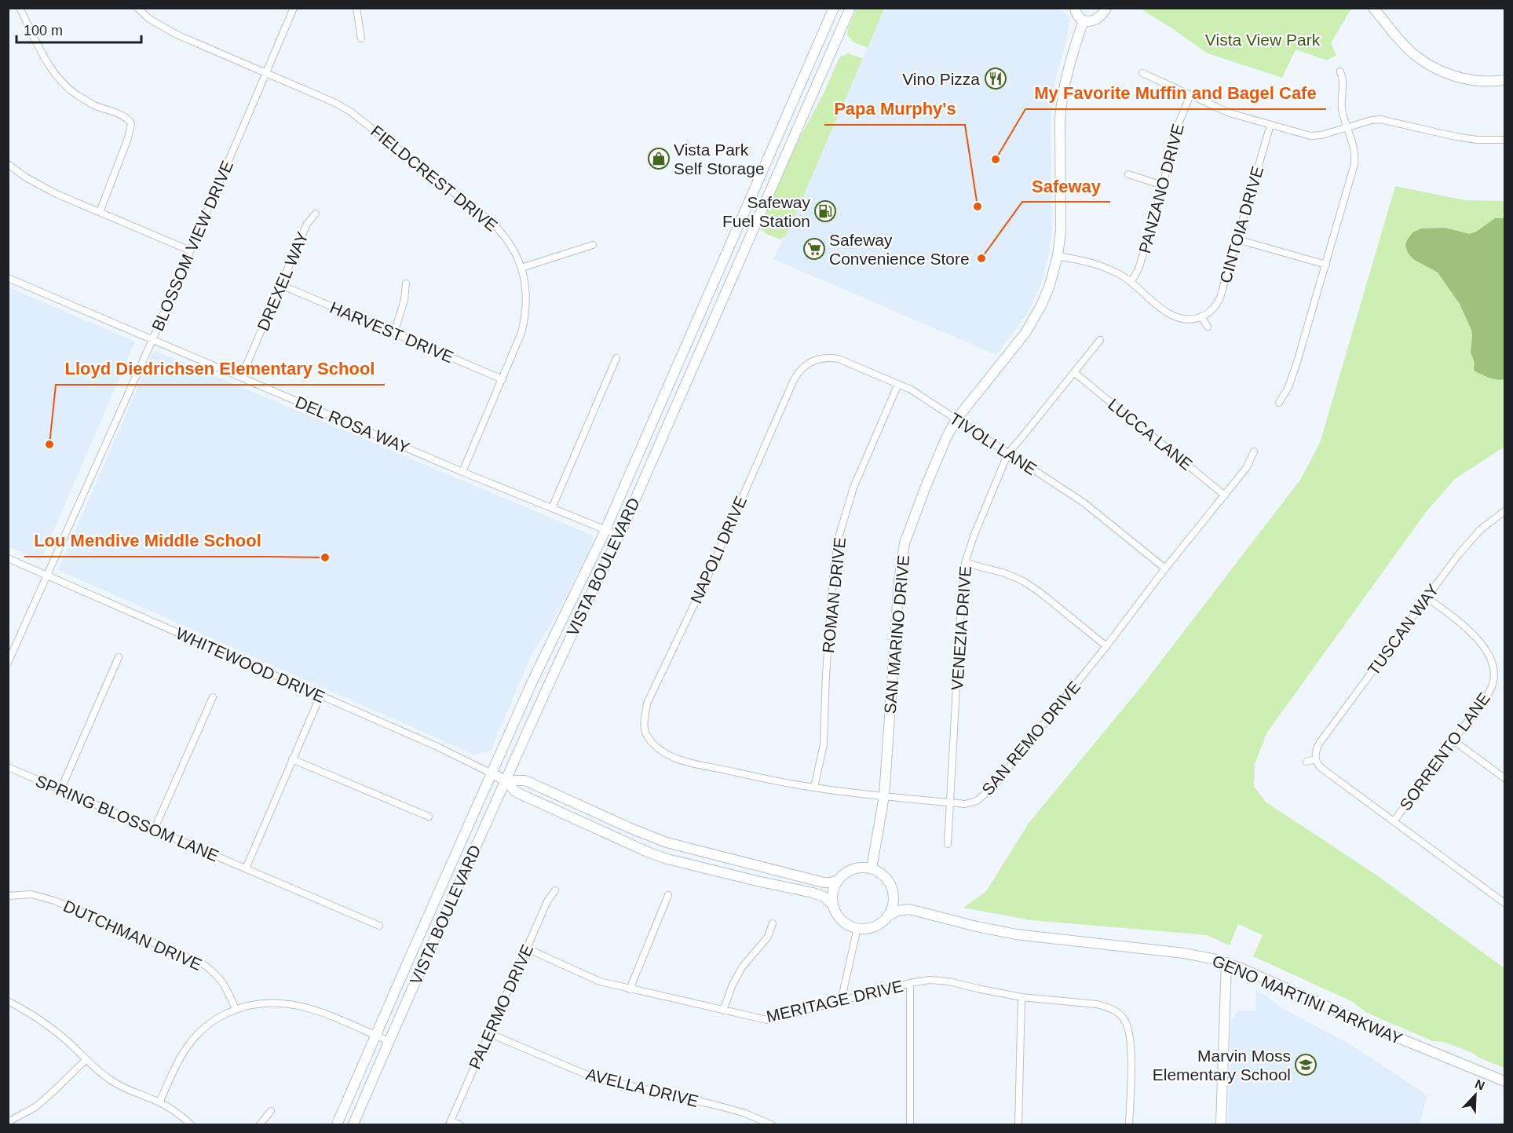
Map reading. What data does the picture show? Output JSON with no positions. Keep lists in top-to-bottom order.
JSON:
{
  "streets": {
    "street": [
      "FIELDCREST DRIVE",
      "PANZANO DRIVE",
      "CINTOIA DRIVE",
      "BLOSSOM VIEW DRIVE",
      "DREXEL WAY",
      "HARVEST DRIVE",
      "DEL ROSA WAY",
      "LUCCA LANE",
      "TIVOLI LANE",
      "NAPOLI DRIVE",
      "VISTA BOULEVARD",
      "ROMAN DRIVE",
      "VENEZIA DRIVE",
      "TUSCAN WAY",
      "SAN MARINO DRIVE",
      "WHITEWOOD DRIVE",
      "SAN REMO DRIVE",
      "SORRENTO LANE",
      "SPRING BLOSSOM LANE",
      "DUTCHMAN DRIVE",
      "GENO MARTINI PARKWAY",
      "MERITAGE DRIVE",
      "PALERMO DRIVE",
      "AVELLA DRIVE"
    ]
  },
  "crossings": [
    ["FIELDCREST DRIVE", "BLOSSOM VIEW DRIVE"],
    ["FIELDCREST DRIVE", "HARVEST DRIVE"],
    ["FIELDCREST DRIVE", "DEL ROSA WAY"],
    ["BLOSSOM VIEW DRIVE", "DEL ROSA WAY"],
    ["BLOSSOM VIEW DRIVE", "WHITEWOOD DRIVE"],
    ["DREXEL WAY", "HARVEST DRIVE"],
    ["DREXEL WAY", "DEL ROSA WAY"],
    ["DEL ROSA WAY", "VISTA BOULEVARD"],
    ["LUCCA LANE", "VENEZIA DRIVE"],
    ["LUCCA LANE", "SAN REMO DRIVE"],
    ["TIVOLI LANE", "NAPOLI DRIVE"],
    ["TIVOLI LANE", "ROMAN DRIVE"],
    ["TIVOLI LANE", "VENEZIA DRIVE"],
    ["TIVOLI LANE", "SAN MARINO DRIVE"],
    ["TIVOLI LANE", "SAN REMO DRIVE"],
    ["NAPOLI DRIVE", "SAN REMO DRIVE"],
    ["VISTA BOULEVARD", "WHITEWOOD DRIVE"],
    ["ROMAN DRIVE", "SAN REMO DRIVE"],
    ["VENEZIA DRIVE", "SAN REMO DRIVE"],
    ["TUSCAN WAY", "SORRENTO LANE"],
    ["SAN MARINO DRIVE", "SAN REMO DRIVE"],
    ["MERITAGE DRIVE", "PALERMO DRIVE"],
    ["PALERMO DRIVE", "AVELLA DRIVE"]
  ],
  "parks": ["Vista View Park"],
  "places": {
    "restaurant": ["Vino Pizza"],
    "shop": ["Vista Park Self Storage"],
    "other": [
      "My Favorite Muffin and Bagel Cafe",
      "Papa Murphy's",
      "Safeway",
      "Lloyd Diedrichsen Elementary School",
      "Lou Mendive Middle School"
    ],
    "fuel station": ["Safeway Fuel Station"],
    "supermarket": ["Safeway Convenience Store"],
    "school or university": ["Marvin Moss Elementary School"]
  },
  "scale_bar": "100 m",
  "north": "top right"
}
